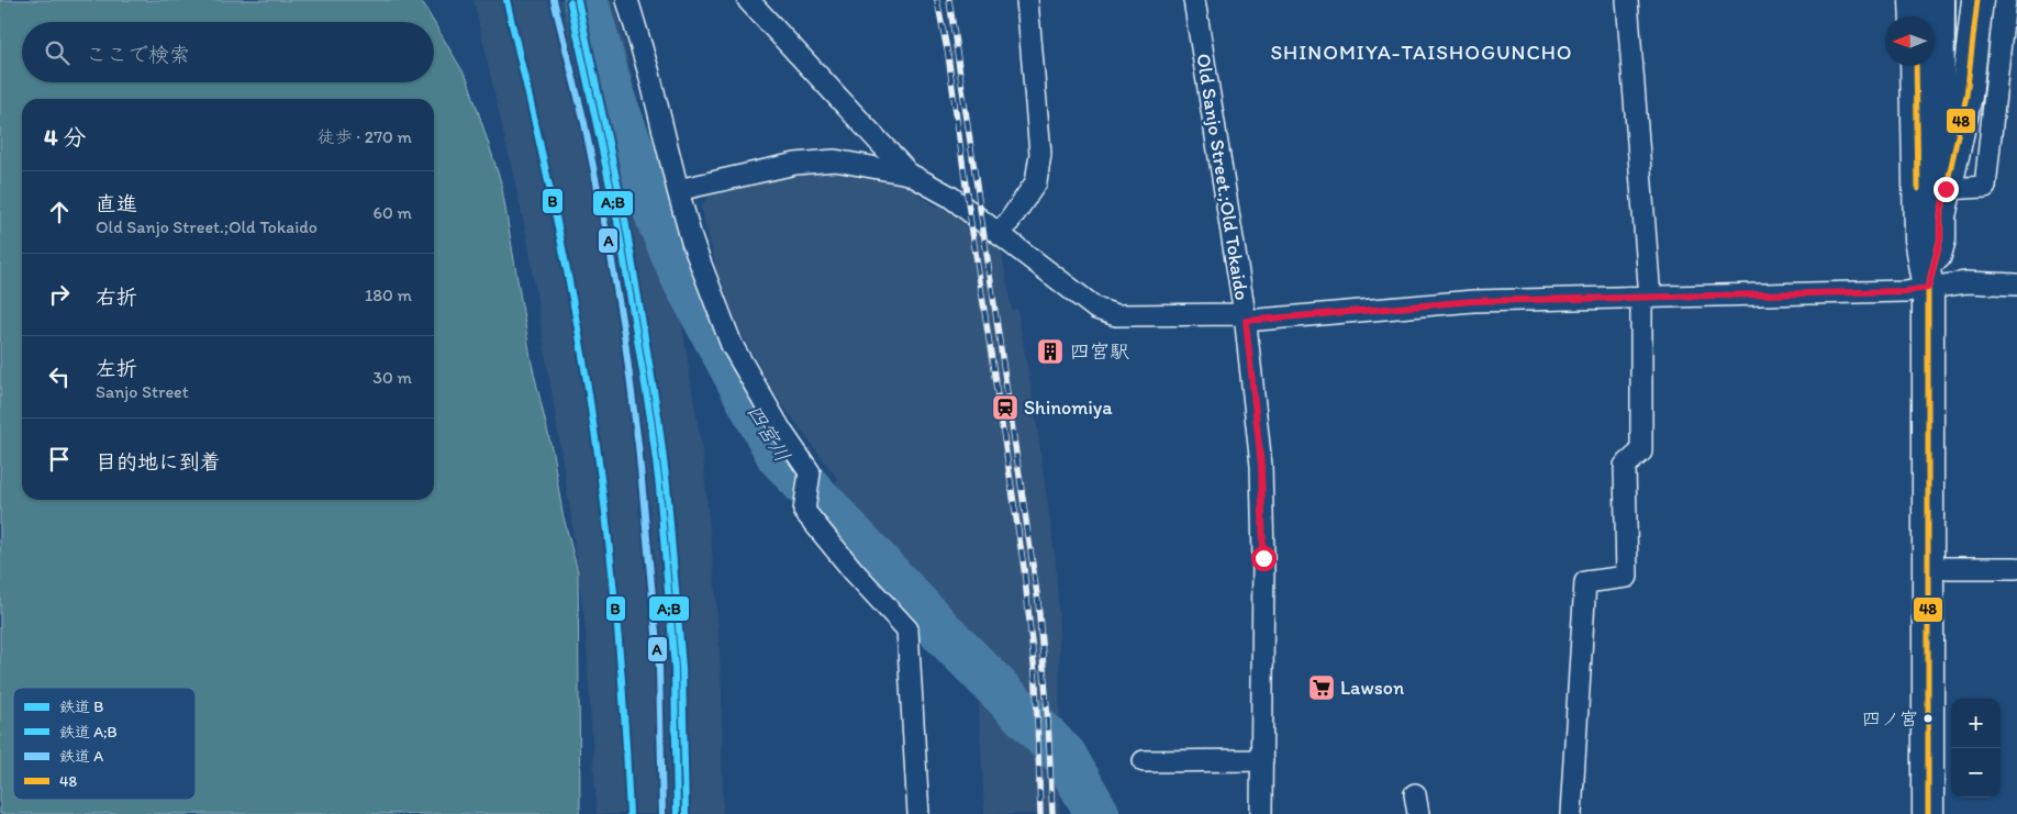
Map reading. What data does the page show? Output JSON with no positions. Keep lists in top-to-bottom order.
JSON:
{
  "streets": {
    "street": ["Old Sanjo Street.;Old Tokaido"]
  },
  "districts": ["SHINOMIYA-TAISHOGUNCHO"],
  "water": ["四宮川"],
  "places": {
    "building": ["四宮駅"],
    "station": ["Shinomiya"],
    "supermarket": ["Lawson"],
    "other": ["四ノ宮"]
  },
  "lines": [
    "rail line B",
    "rail line A",
    "transit line 48",
    "rail line A;B"
  ],
  "legend": [
    "鉄道 B",
    "鉄道 A;B",
    "鉄道 A",
    "48"
  ],
  "north": "left",
  "page": {
    "search": "ここで検索",
    "heading": ["4 分", "徒歩 · 270 m"],
    "list": [
      ["直進", "Old Sanjo Street.;Old Tokaido", "60 m"],
      ["右折", "180 m"],
      ["左折", "Sanjo Street", "30 m"],
      "目的地に到着"
    ],
    "map_buttons": ["+", "−"]
  }
}
